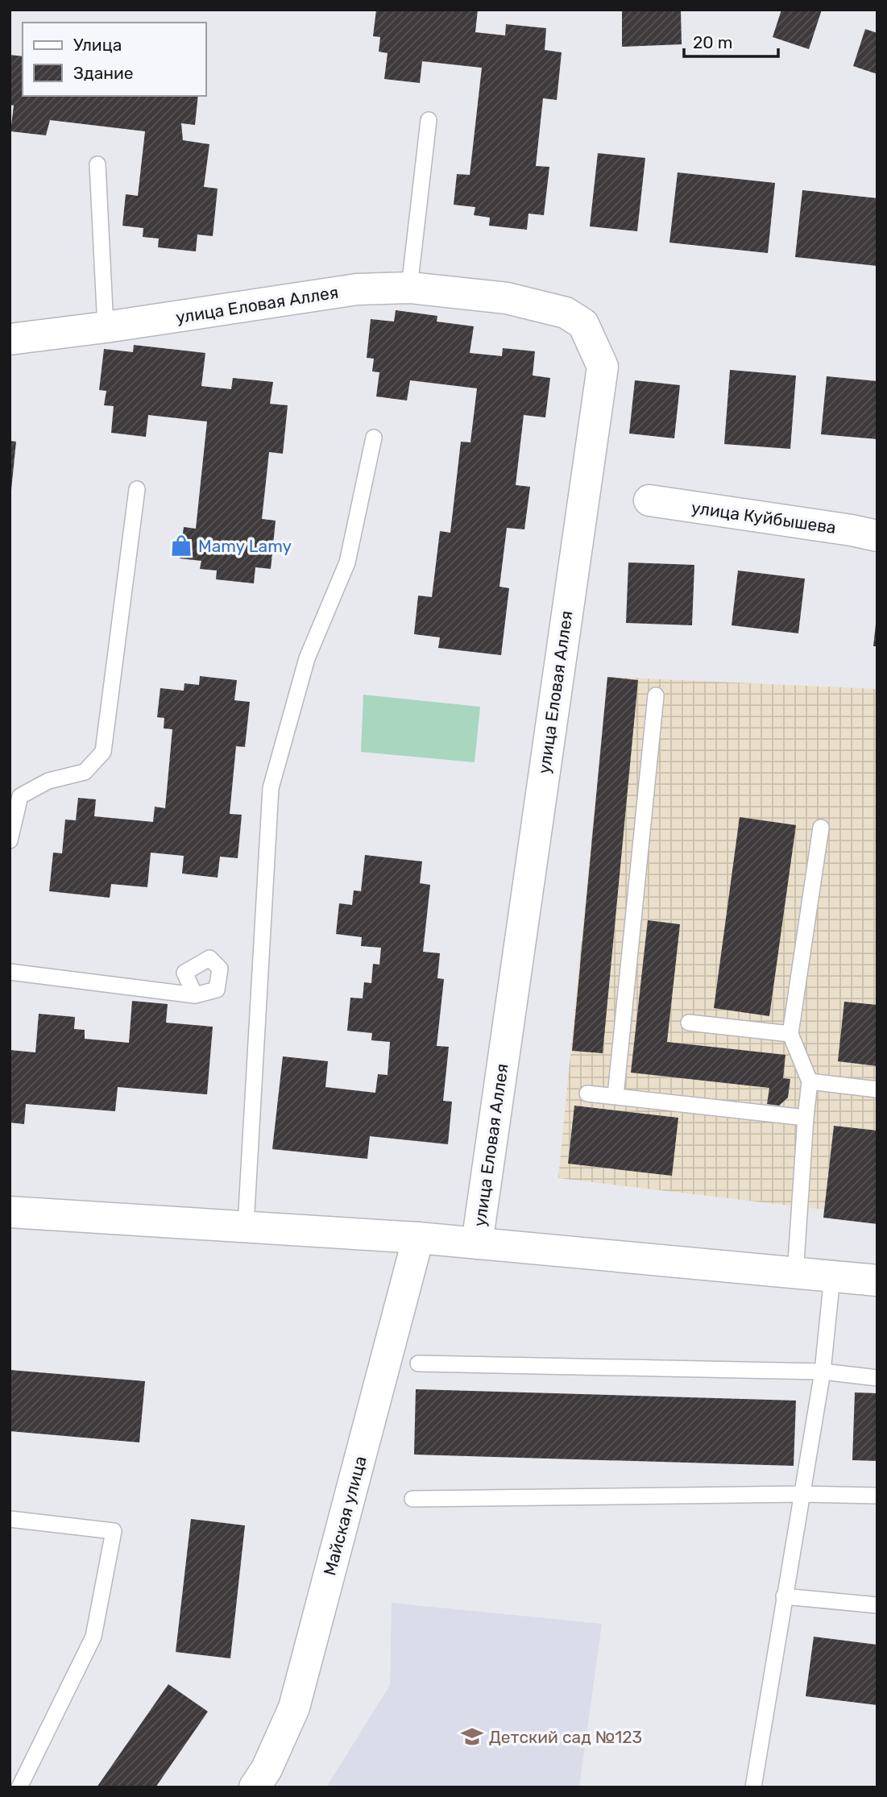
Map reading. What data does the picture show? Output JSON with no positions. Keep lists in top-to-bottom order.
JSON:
{
  "streets": {
    "street": ["улица Еловая Аллея", "улица Куйбышева", "Майская улица"]
  },
  "crossings": [
    ["улица Еловая Аллея", "Майская улица"]
  ],
  "places": {
    "shop": ["Mamy Lamy"],
    "school or university": ["Детский сад №123"]
  },
  "legend": ["Улица", "Здание"],
  "scale_bar": "20 m"
}
